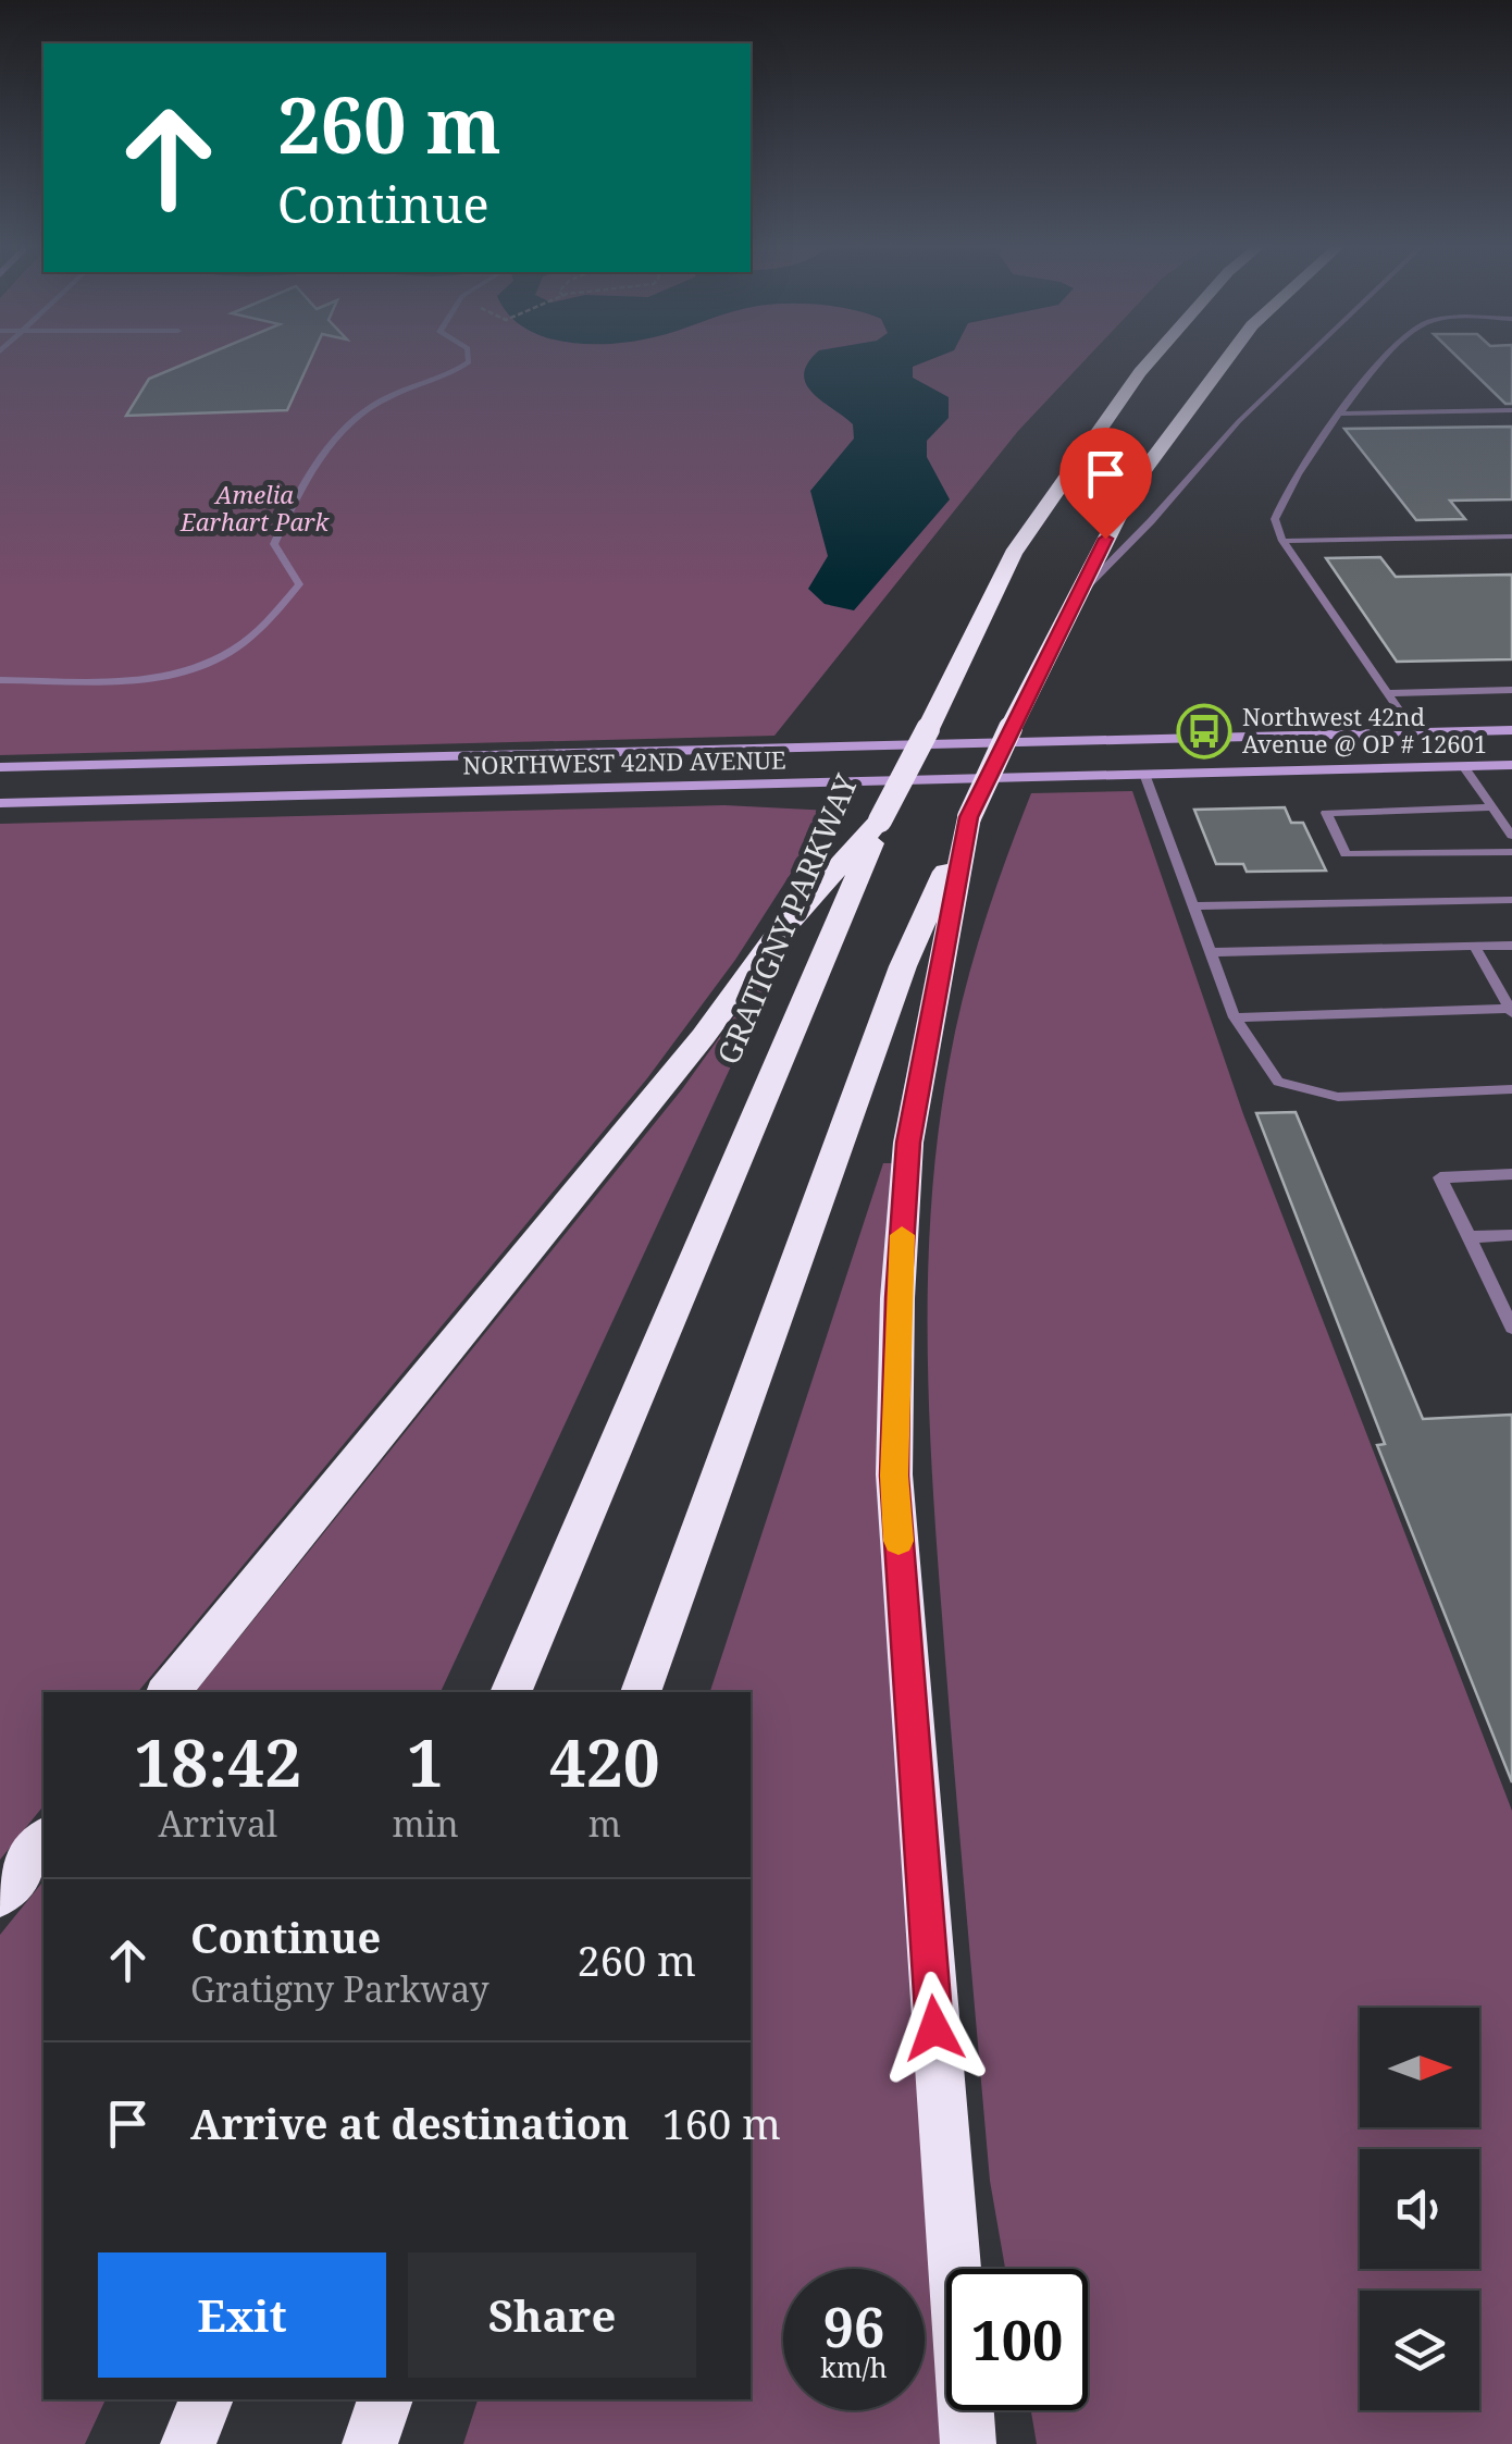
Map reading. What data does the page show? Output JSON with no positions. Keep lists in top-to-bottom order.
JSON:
{
  "streets": {
    "highway": ["GRATIGNY PARKWAY"],
    "main road": ["NORTHWEST 42ND AVENUE"]
  },
  "parks": ["Amelia Earhart Park"],
  "places": {
    "bus stop": ["Northwest 42nd Avenue @ OP # 12601"]
  },
  "north": "right",
  "page": {
    "turn": ["260 m", "Continue"],
    "eta": [
      "18:42",
      "Arrival",
      "1",
      "min",
      "420",
      "m"
    ],
    "list": [
      {
        "name": "Continue",
        "note": "Gratigny Parkway",
        "value": "260 m"
      },
      {
        "name": "Arrive at destination",
        "value": "160 m"
      }
    ],
    "buttons": ["Exit", "Share"],
    "speed": "96 km/h",
    "limit": "100"
  }
}
